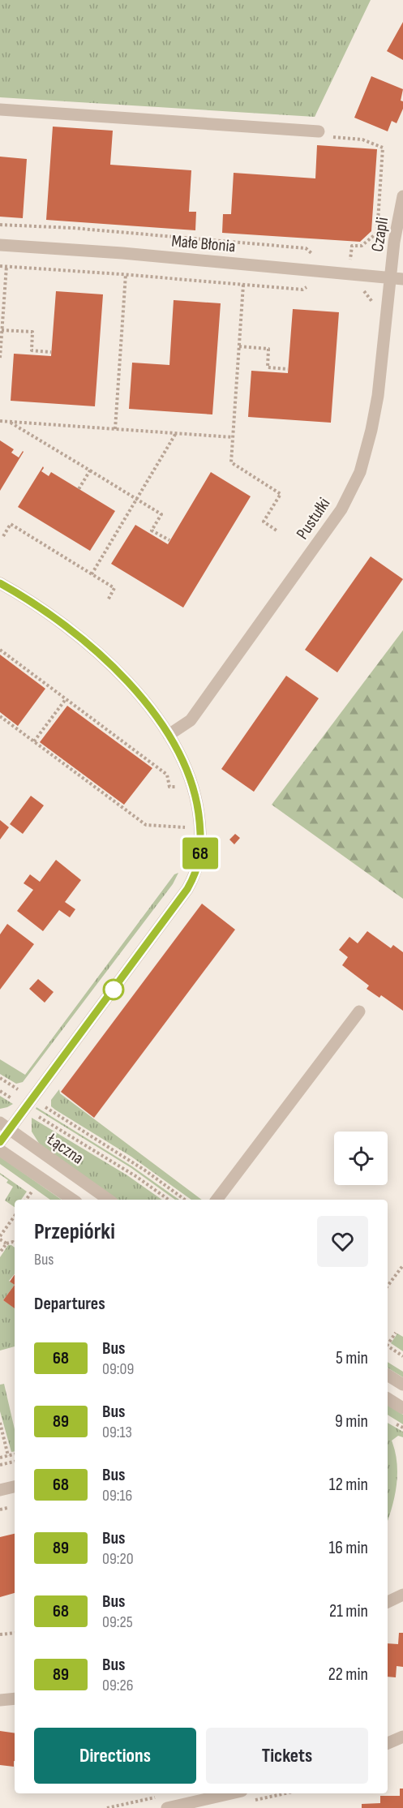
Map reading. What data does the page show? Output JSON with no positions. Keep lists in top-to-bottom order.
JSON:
{
  "streets": {
    "street": [
      "Czapli",
      "Małe Błonia",
      "Pustułki",
      "Łączna"
    ]
  },
  "crossings": [
    ["Czapli", "Małe Błonia"],
    ["Czapli", "Pustułki"],
    ["Małe Błonia", "Pustułki"]
  ],
  "lines": ["bus line 68"],
  "page": {
    "on_map": "68",
    "heading": [
      ["Przepiórki", "Bus"],
      "Departures"
    ],
    "list": [
      {
        "mark": "68",
        "name": "Bus",
        "note": "09:09",
        "value": "5 min"
      },
      {
        "mark": "89",
        "name": "Bus",
        "note": "09:13",
        "value": "9 min"
      },
      {
        "mark": "68",
        "name": "Bus",
        "note": "09:16",
        "value": "12 min"
      },
      {
        "mark": "89",
        "name": "Bus",
        "note": "09:20",
        "value": "16 min"
      },
      {
        "mark": "68",
        "name": "Bus",
        "note": "09:25",
        "value": "21 min"
      },
      {
        "mark": "89",
        "name": "Bus",
        "note": "09:26",
        "value": "22 min"
      }
    ],
    "buttons": ["Directions", "Tickets"]
  }
}
